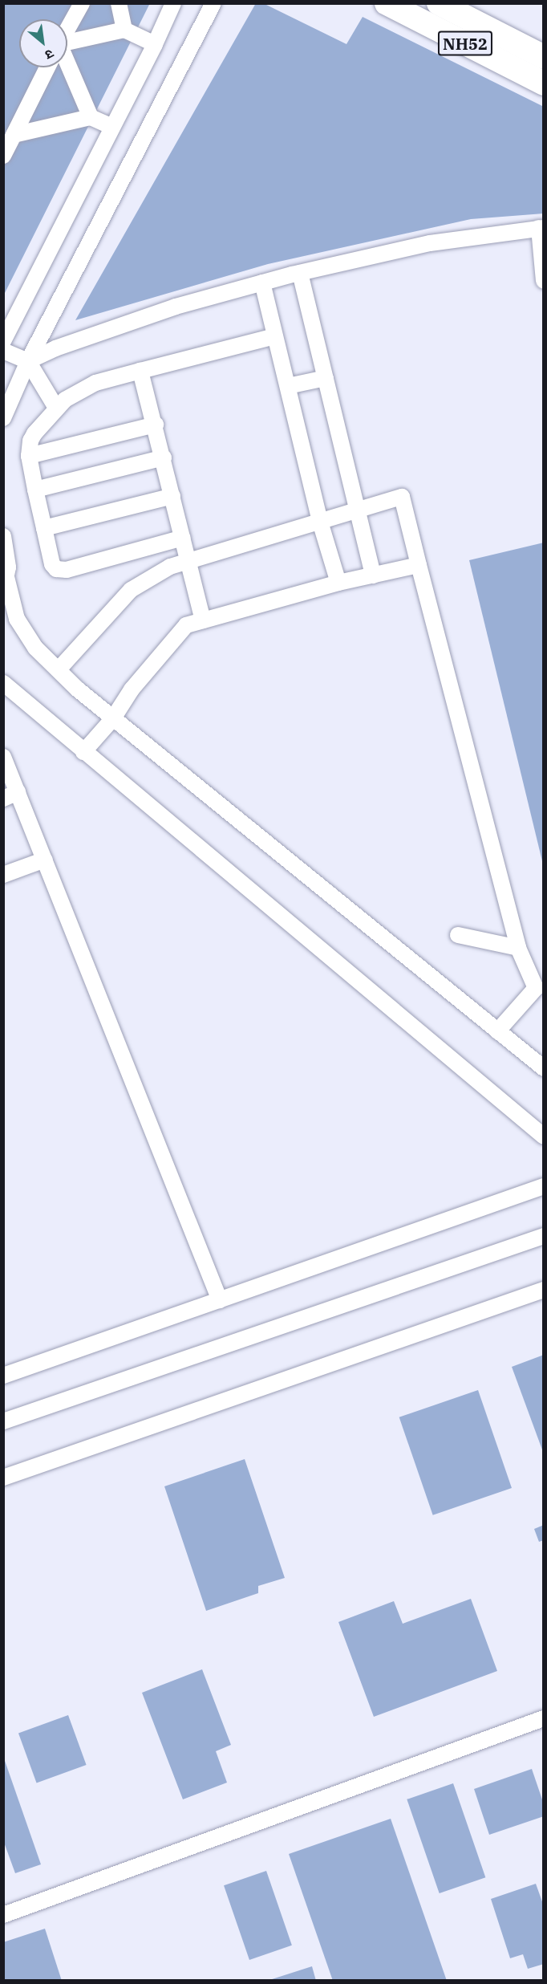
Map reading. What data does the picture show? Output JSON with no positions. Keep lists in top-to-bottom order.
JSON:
{
  "streets": {
    "highway": ["NH52"]
  },
  "north": "bottom right"
}
